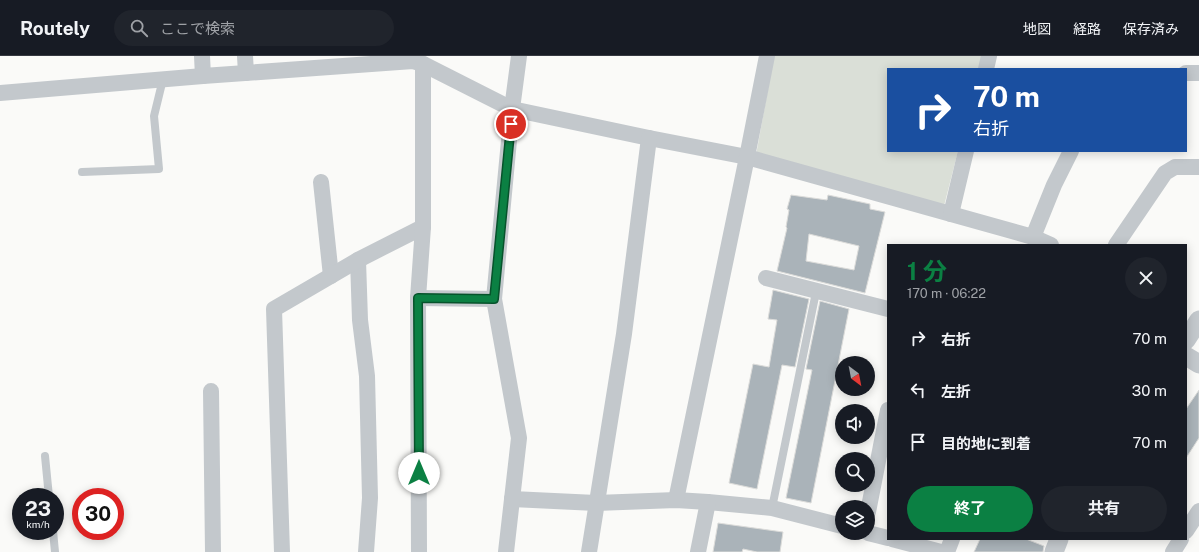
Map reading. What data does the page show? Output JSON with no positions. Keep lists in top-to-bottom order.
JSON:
{
  "north": "bottom right",
  "page": {
    "header": "Routely",
    "search": "ここで検索",
    "nav": ["地図", "経路", "保存済み"],
    "turn": ["70 m", "右折"],
    "heading": ["1 分", "170 m · 06:22"],
    "list": [
      {
        "name": "右折",
        "value": "70 m"
      },
      {
        "name": "左折",
        "value": "30 m"
      },
      {
        "name": "目的地に到着",
        "value": "70 m"
      }
    ],
    "buttons": ["終了", "共有"],
    "speed": "23 km/h",
    "limit": "30"
  }
}
